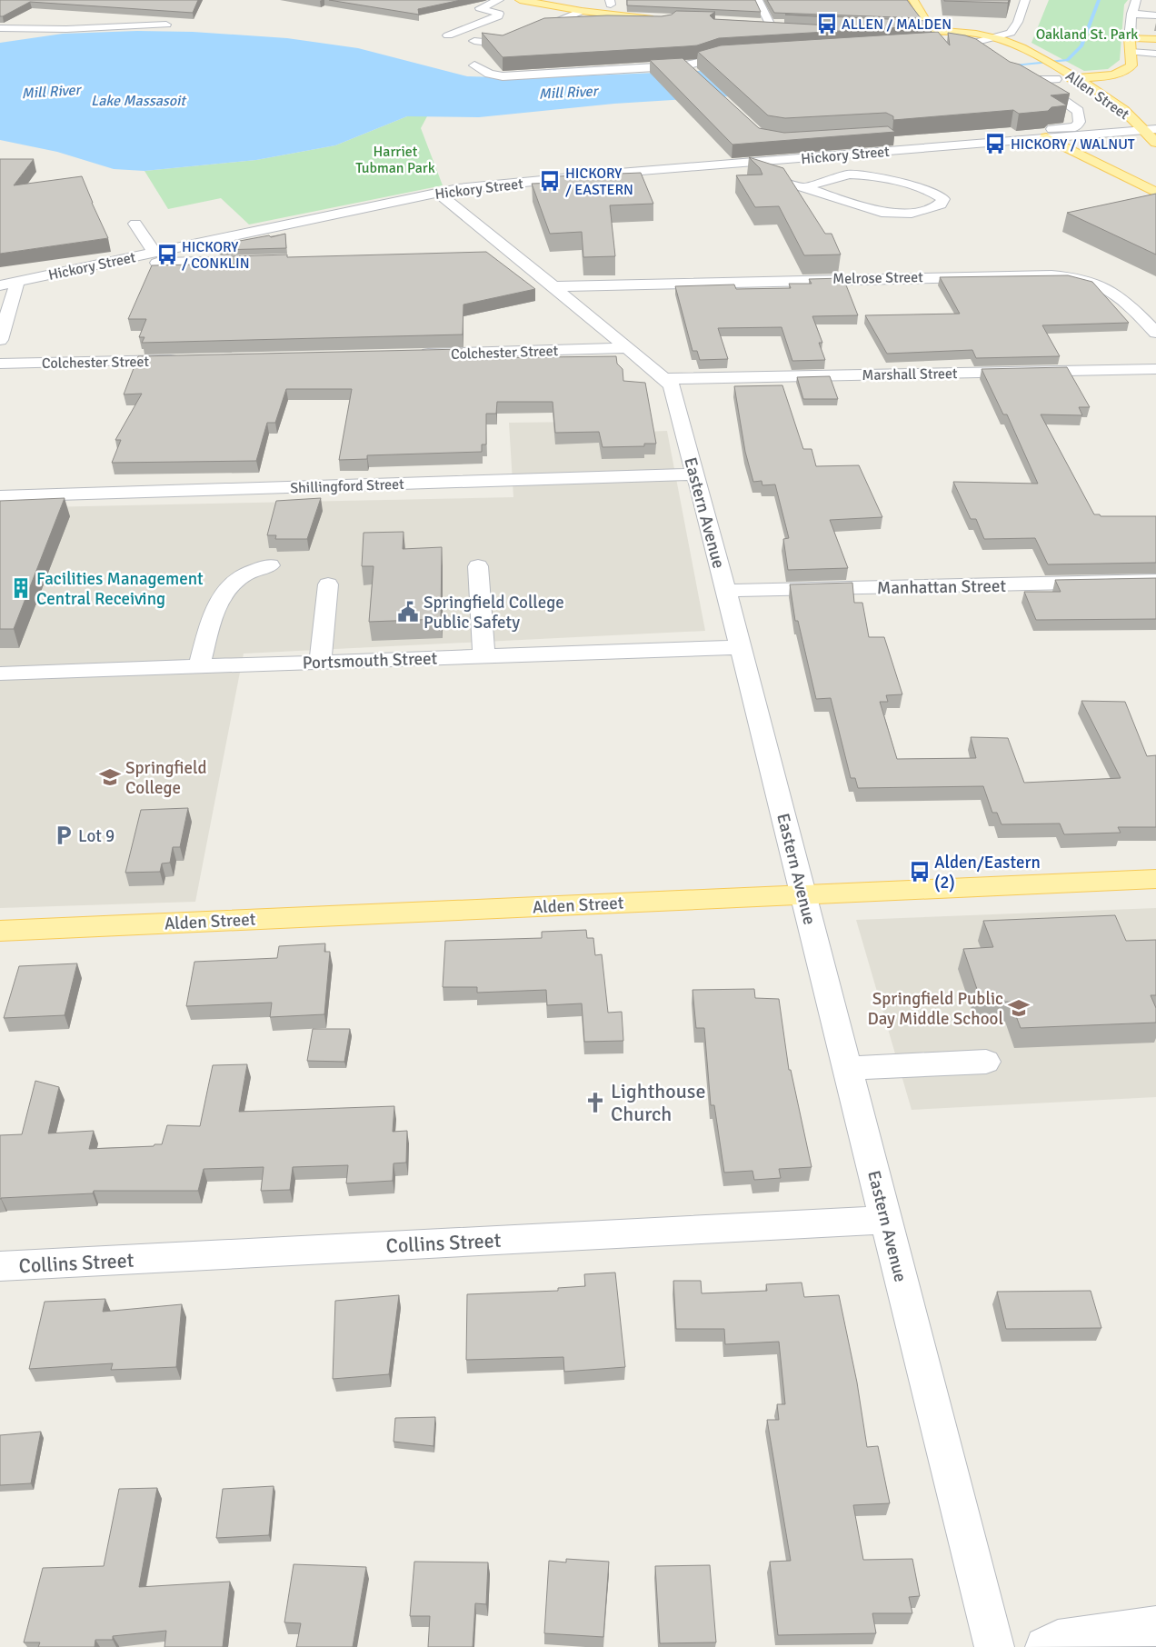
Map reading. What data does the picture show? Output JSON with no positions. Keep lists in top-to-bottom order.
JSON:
{
  "streets": {
    "main road": ["Allen Street", "Alden Street"],
    "street": [
      "Hickory Street",
      "Melrose Street",
      "Colchester Street",
      "Marshall Street",
      "Shillingford Street",
      "Eastern Avenue",
      "Manhattan Street",
      "Portsmouth Street",
      "Collins Street"
    ]
  },
  "crossings": [
    ["Allen Street", "Hickory Street"],
    ["Hickory Street", "Eastern Avenue"],
    ["Melrose Street", "Eastern Avenue"],
    ["Colchester Street", "Eastern Avenue"],
    ["Marshall Street", "Eastern Avenue"],
    ["Shillingford Street", "Eastern Avenue"],
    ["Eastern Avenue", "Manhattan Street"],
    ["Eastern Avenue", "Portsmouth Street"],
    ["Eastern Avenue", "Alden Street"],
    ["Eastern Avenue", "Collins Street"]
  ],
  "water": ["Mill River", "Lake Massasoit"],
  "parks": ["Oakland St. Park", "Harriet Tubman Park"],
  "places": {
    "bus stop": [
      "ALLEN / MALDEN",
      "HICKORY / WALNUT",
      "HICKORY / EASTERN",
      "HICKORY / CONKLIN",
      "Alden/Eastern (2)"
    ],
    "building": ["Facilities Management Central Receiving"],
    "public building": ["Springfield College Public Safety"],
    "school or university": ["Springfield College", "Springfield Public Day Middle School"],
    "parking": ["Lot 9"],
    "church": ["Lighthouse Church"]
  }
}
